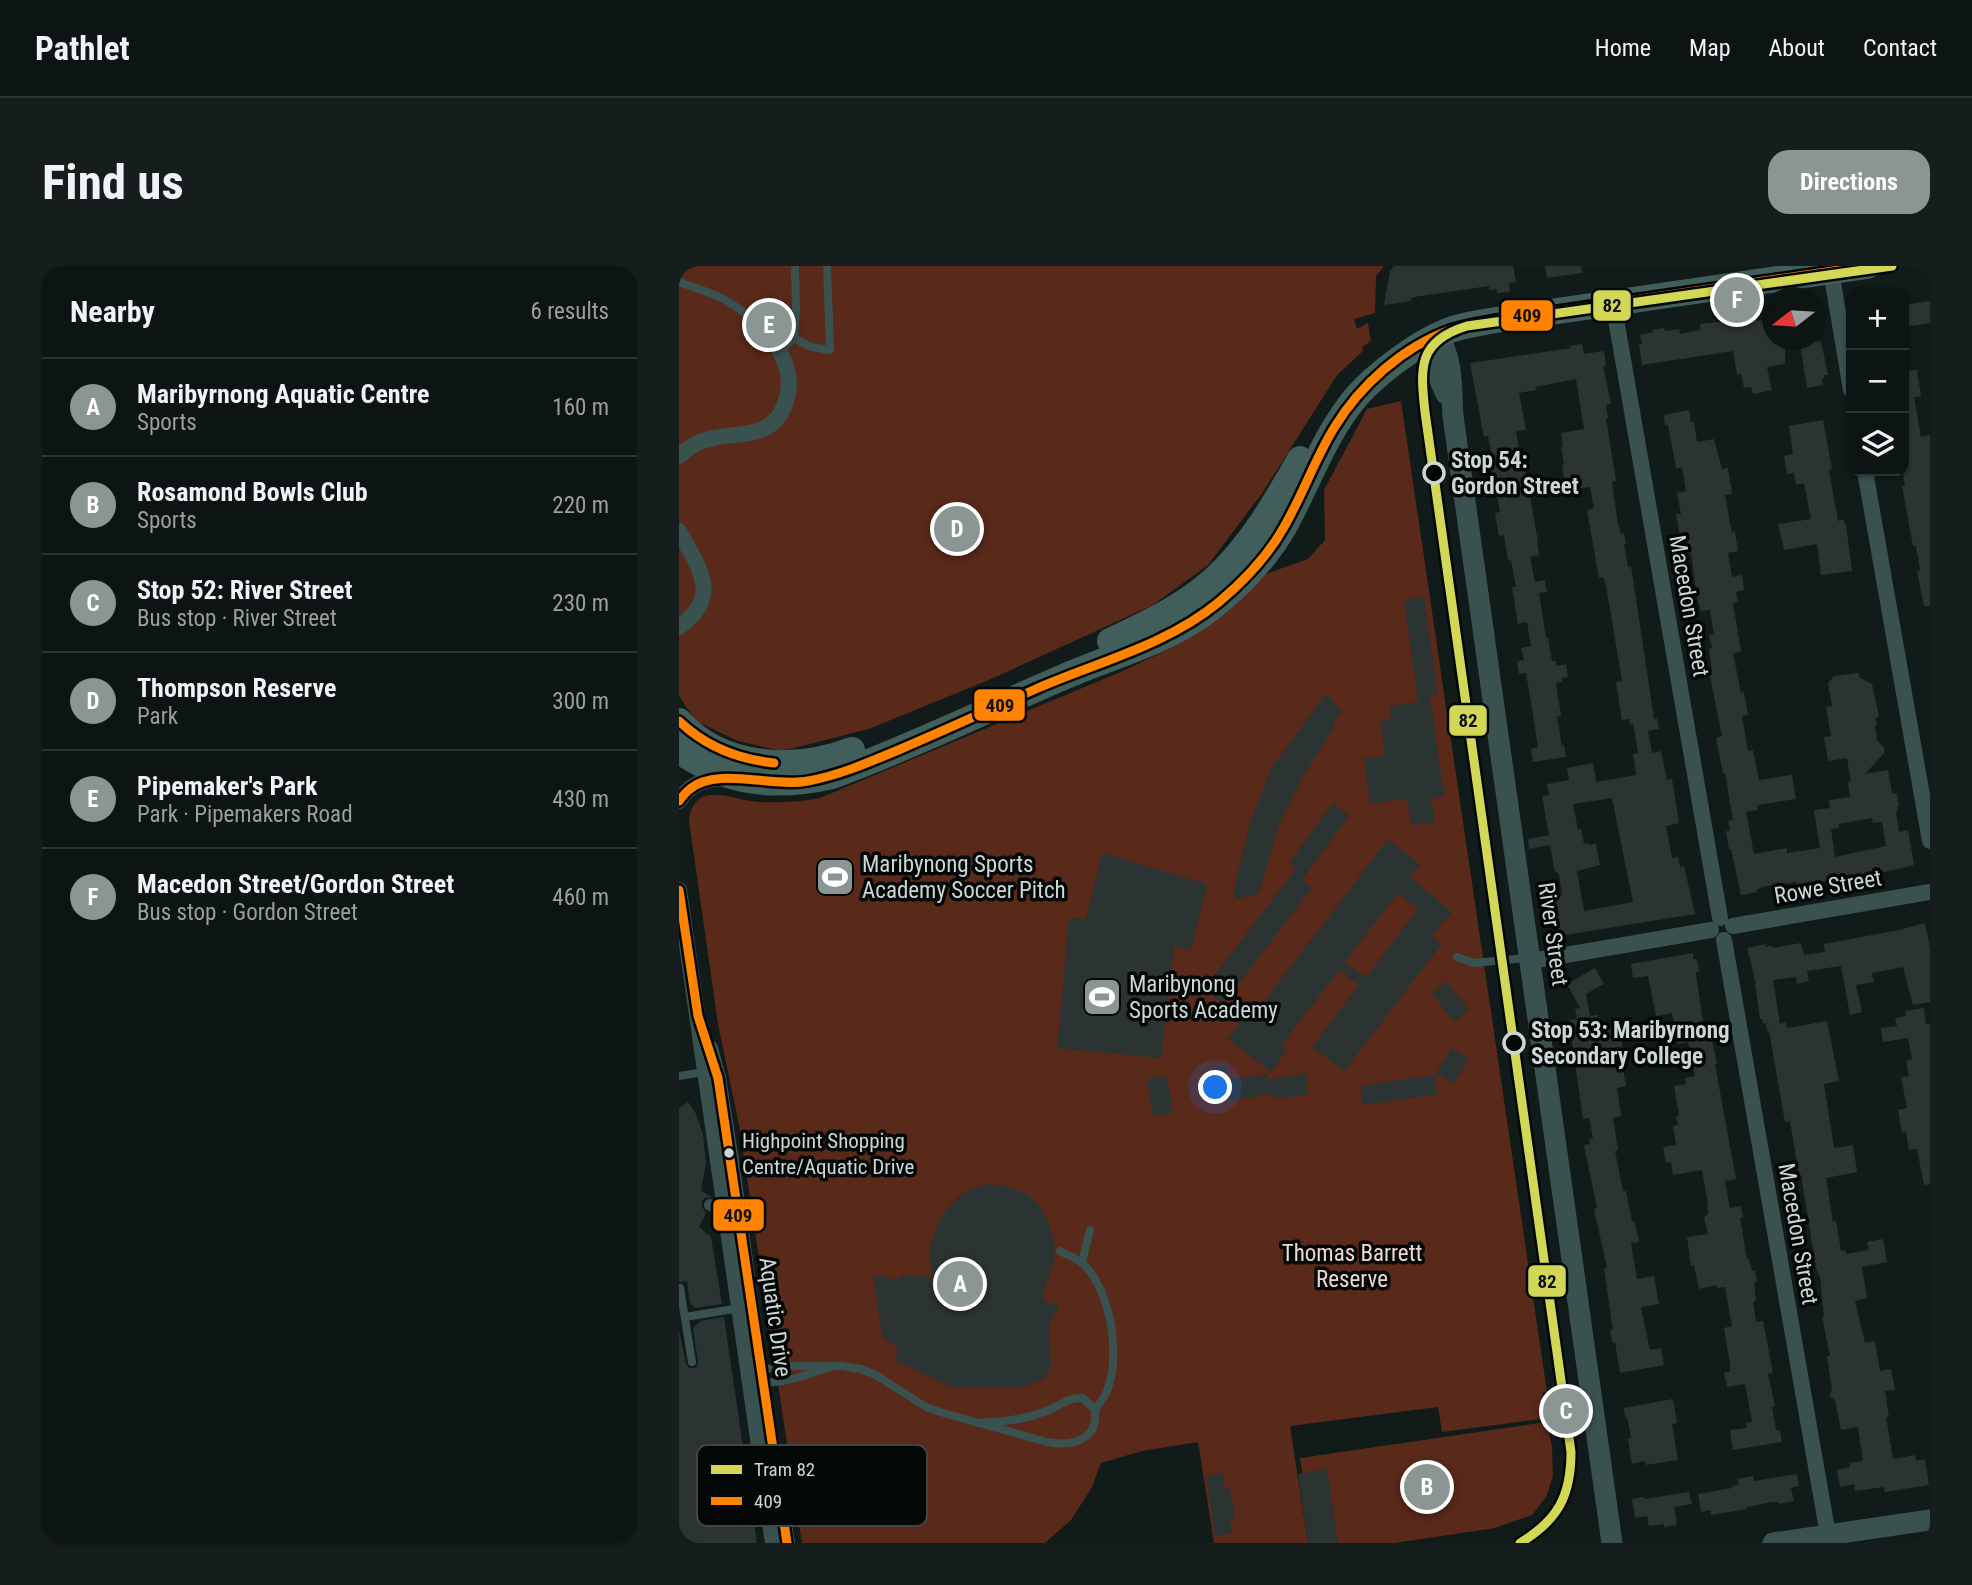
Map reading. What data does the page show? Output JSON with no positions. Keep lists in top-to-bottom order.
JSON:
{
  "streets": {
    "street": [
      "Macedon Street",
      "Rowe Street",
      "River Street",
      "Aquatic Drive"
    ]
  },
  "crossings": [
    ["Macedon Street", "Rowe Street"],
    ["Rowe Street", "River Street"]
  ],
  "parks": ["Thomas Barrett Reserve"],
  "places": {
    "other": ["Stop 54: Gordon Street", "Stop 53: Maribyrnong Secondary College", "Highpoint Shopping Centre/Aquatic Drive"],
    "sports": ["Maribynong Sports Academy Soccer Pitch", "Maribynong Sports Academy"]
  },
  "lines": ["tram line 82", "transit line 409"],
  "legend": ["Tram 82", "409"],
  "north": "left",
  "page": {
    "header": "Pathlet",
    "nav": [
      "Home",
      "Map",
      "About",
      "Contact"
    ],
    "buttons": "Directions",
    "title": "Find us",
    "heading": ["Nearby", "6 results"],
    "pins": [
      "F",
      "E",
      "D",
      "A",
      "C",
      "B"
    ],
    "map_buttons": ["+", "−"],
    "list": [
      {
        "mark": "A",
        "name": "Maribyrnong Aquatic Centre",
        "note": "Sports",
        "value": "160 m"
      },
      {
        "mark": "B",
        "name": "Rosamond Bowls Club",
        "note": "Sports",
        "value": "220 m"
      },
      {
        "mark": "C",
        "name": "Stop 52: River Street",
        "note": "Bus stop · River Street",
        "value": "230 m"
      },
      {
        "mark": "D",
        "name": "Thompson Reserve",
        "note": "Park",
        "value": "300 m"
      },
      {
        "mark": "E",
        "name": "Pipemaker's Park",
        "note": "Park · Pipemakers Road",
        "value": "430 m"
      },
      {
        "mark": "F",
        "name": "Macedon Street/Gordon Street",
        "note": "Bus stop · Gordon Street",
        "value": "460 m"
      }
    ]
  }
}
